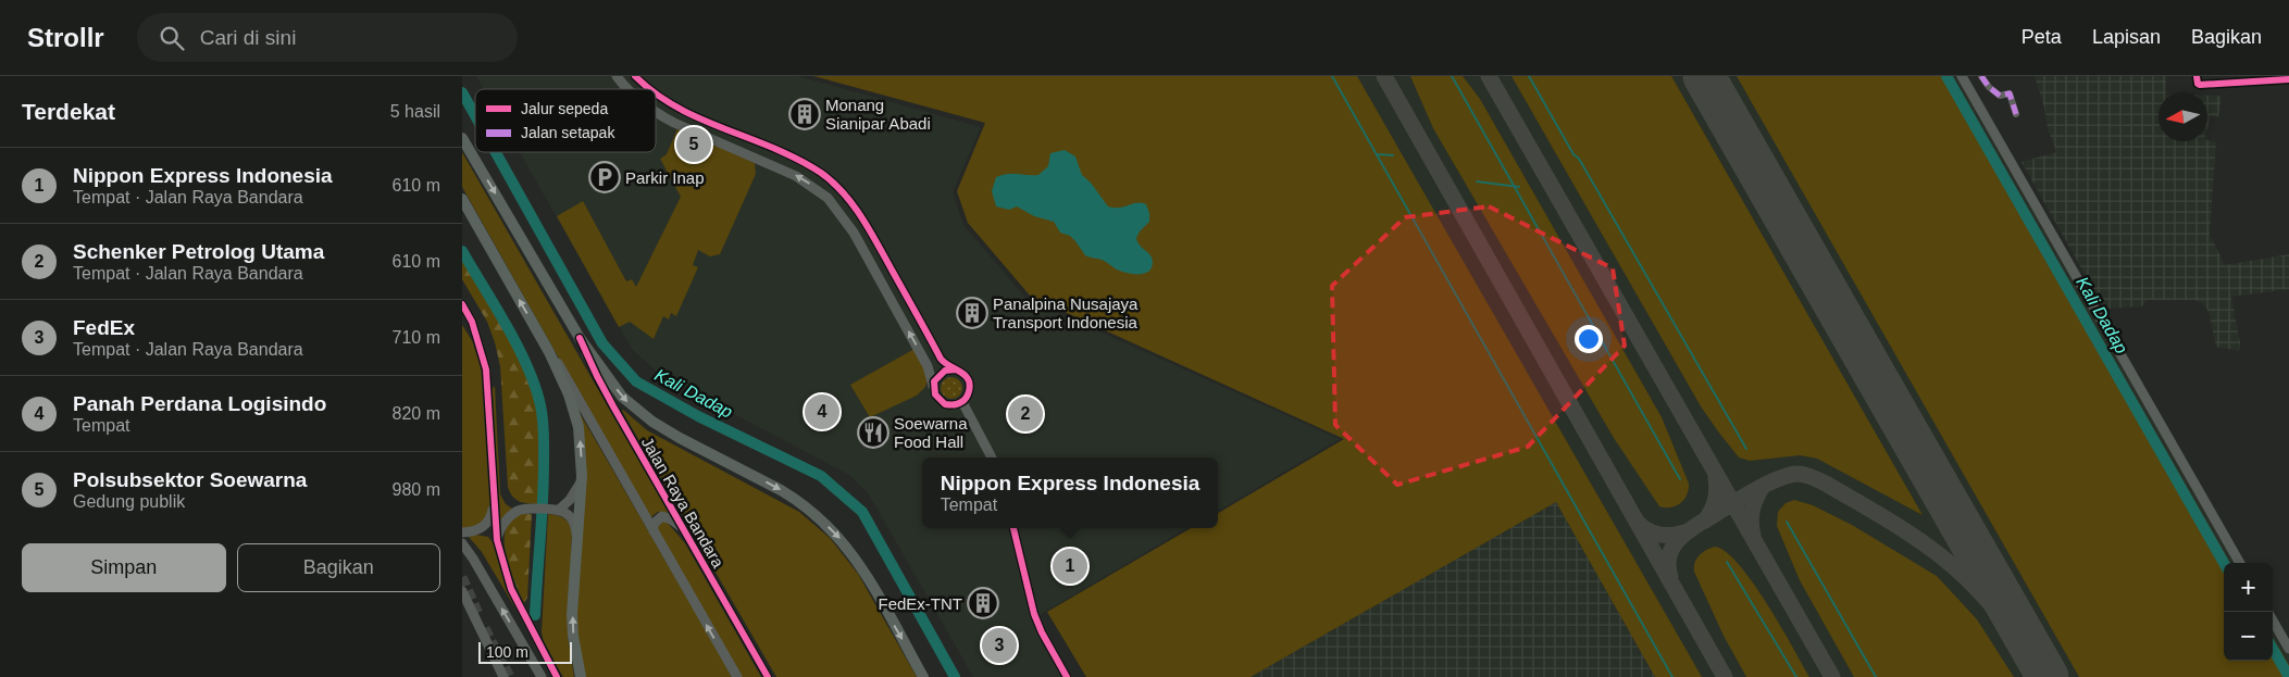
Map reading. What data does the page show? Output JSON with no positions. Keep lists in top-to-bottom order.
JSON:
{
  "streets": {
    "main road": ["Jalan Raya Bandara"]
  },
  "one_way": ["Jalan Raya Bandara"],
  "water": ["Kali Dadap"],
  "places": {
    "building": ["Monang Sianipar Abadi", "Panalpina Nusajaya Transport Indonesia", "FedEx-TNT"],
    "parking": ["Parkir Inap"],
    "restaurant": ["Soewarna Food Hall"]
  },
  "legend": ["Jalur sepeda", "Jalan setapak"],
  "scale_bar": "100 m",
  "north": "left",
  "page": {
    "header": "Strollr",
    "search": "Cari di sini",
    "nav": ["Peta", "Lapisan", "Bagikan"],
    "heading": ["Terdekat", "5 hasil"],
    "pins": [
      "5",
      "4",
      "2",
      "1",
      "3"
    ],
    "list": [
      {
        "mark": "1",
        "name": "Nippon Express Indonesia",
        "note": "Tempat · Jalan Raya Bandara",
        "value": "610 m"
      },
      {
        "mark": "2",
        "name": "Schenker Petrolog Utama",
        "note": "Tempat · Jalan Raya Bandara",
        "value": "610 m"
      },
      {
        "mark": "3",
        "name": "FedEx",
        "note": "Tempat · Jalan Raya Bandara",
        "value": "710 m"
      },
      {
        "mark": "4",
        "name": "Panah Perdana Logisindo",
        "note": "Tempat",
        "value": "820 m"
      },
      {
        "mark": "5",
        "name": "Polsubsektor Soewarna",
        "note": "Gedung publik",
        "value": "980 m"
      }
    ],
    "popup": ["Nippon Express Indonesia", "Tempat"],
    "buttons": ["Simpan", "Bagikan"],
    "map_buttons": ["+", "−"],
    "scale": "100 m"
  }
}
